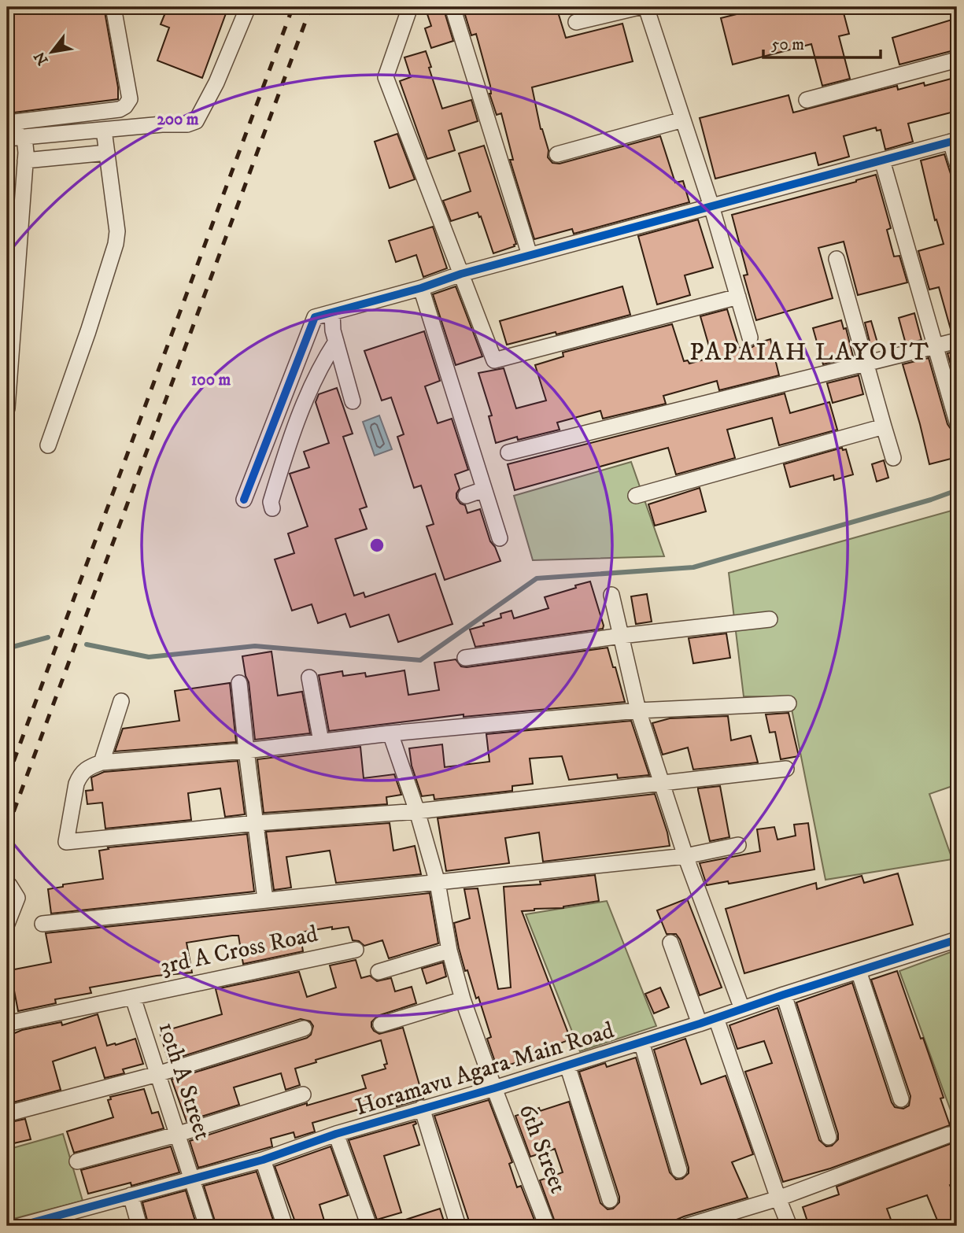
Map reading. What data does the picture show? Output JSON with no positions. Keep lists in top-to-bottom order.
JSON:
{
  "streets": {
    "street": [
      "3rd A Cross Road",
      "Horamavu Agara Main Road",
      "10th A Street",
      "6th Street"
    ]
  },
  "crossings": [
    ["3rd A Cross Road", "10th A Street"],
    ["Horamavu Agara Main Road", "10th A Street"],
    ["Horamavu Agara Main Road", "6th Street"]
  ],
  "districts": ["PAPAIAH LAYOUT"],
  "scale_bar": "50 m",
  "north": "bottom left",
  "rings": ["200 m", "100 m"]
}
